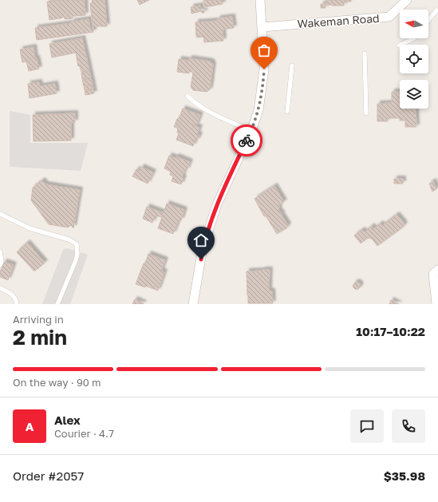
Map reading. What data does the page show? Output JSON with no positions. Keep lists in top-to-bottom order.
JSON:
{
  "streets": {
    "street": ["Wakeman Road"]
  },
  "north": "left",
  "page": {
    "heading": ["2 min", "Arriving in", "10:17–10:22"],
    "panel": [
      "Alex",
      "Courier · 4.7",
      "Order #2057",
      "$35.98"
    ],
    "bar": "On the way · 90 m",
    "round": "A"
  }
}
